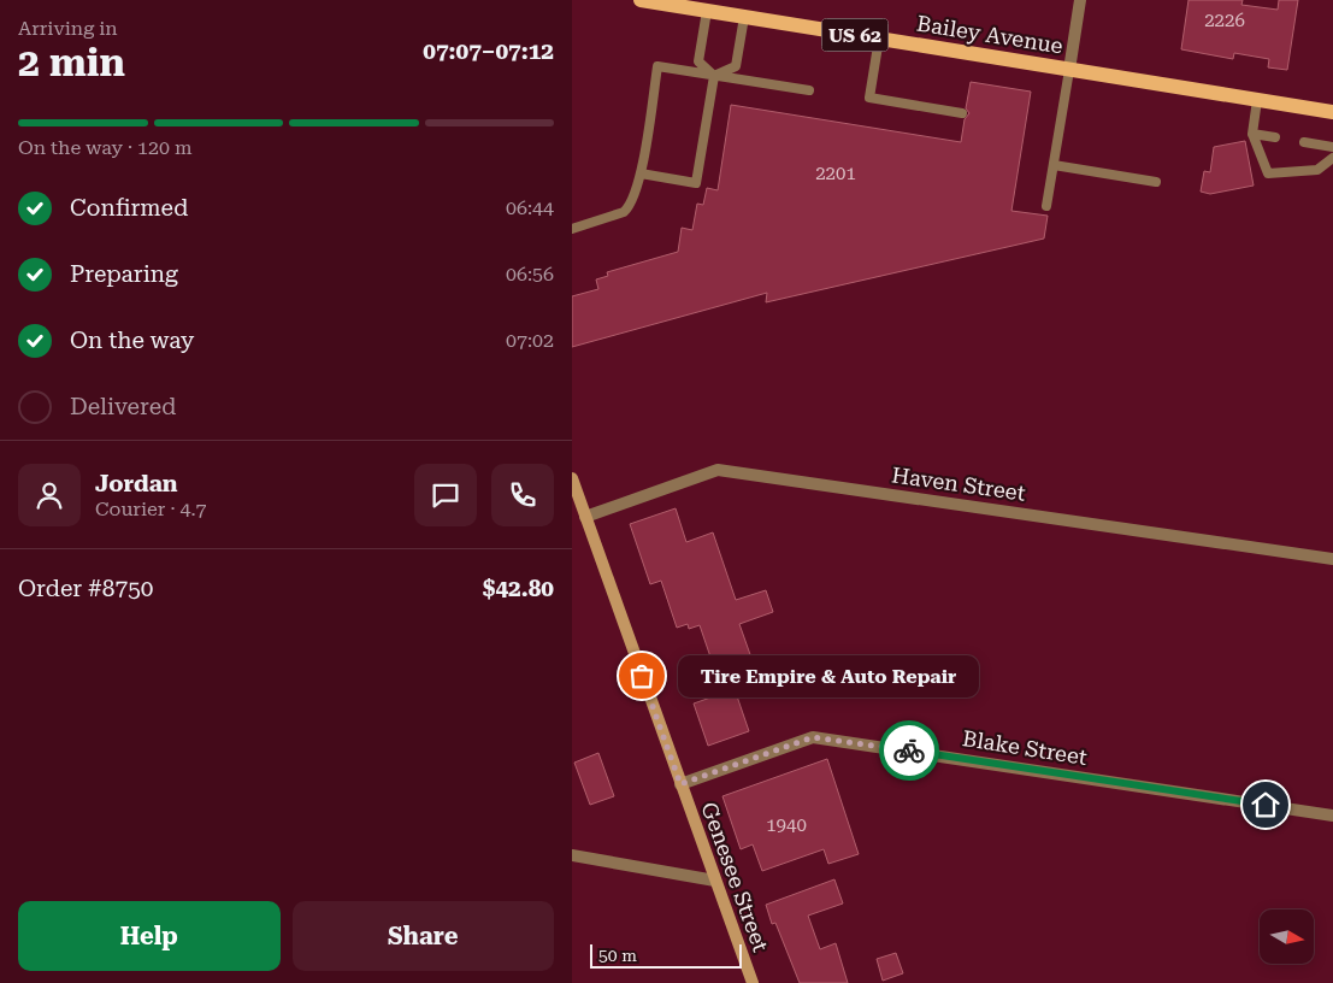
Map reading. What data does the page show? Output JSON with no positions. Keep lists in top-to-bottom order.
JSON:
{
  "streets": {
    "main road": ["US 62", "Bailey Avenue", "Genesee Street"],
    "street": ["Haven Street", "Blake Street"]
  },
  "crossings": [
    ["Haven Street", "Genesee Street"],
    ["Blake Street", "Genesee Street"]
  ],
  "places": ["Tire Empire & Auto Repair"],
  "house_numbers": ["2226", "2201", "1940"],
  "scale_bar": "50 m",
  "north": "right",
  "page": {
    "heading": ["2 min", "Arriving in", "07:07–07:12"],
    "panel": [
      "Jordan",
      "Courier · 4.7",
      "Order #8750",
      "$42.80"
    ],
    "bar": "On the way · 120 m",
    "list": [
      ["Confirmed", "06:44"],
      ["Preparing", "06:56"],
      ["On the way", "07:02"],
      "Delivered"
    ],
    "bubble": "Tire Empire & Auto Repair",
    "buttons": ["Help", "Share"],
    "scale": "50 m"
  }
}
